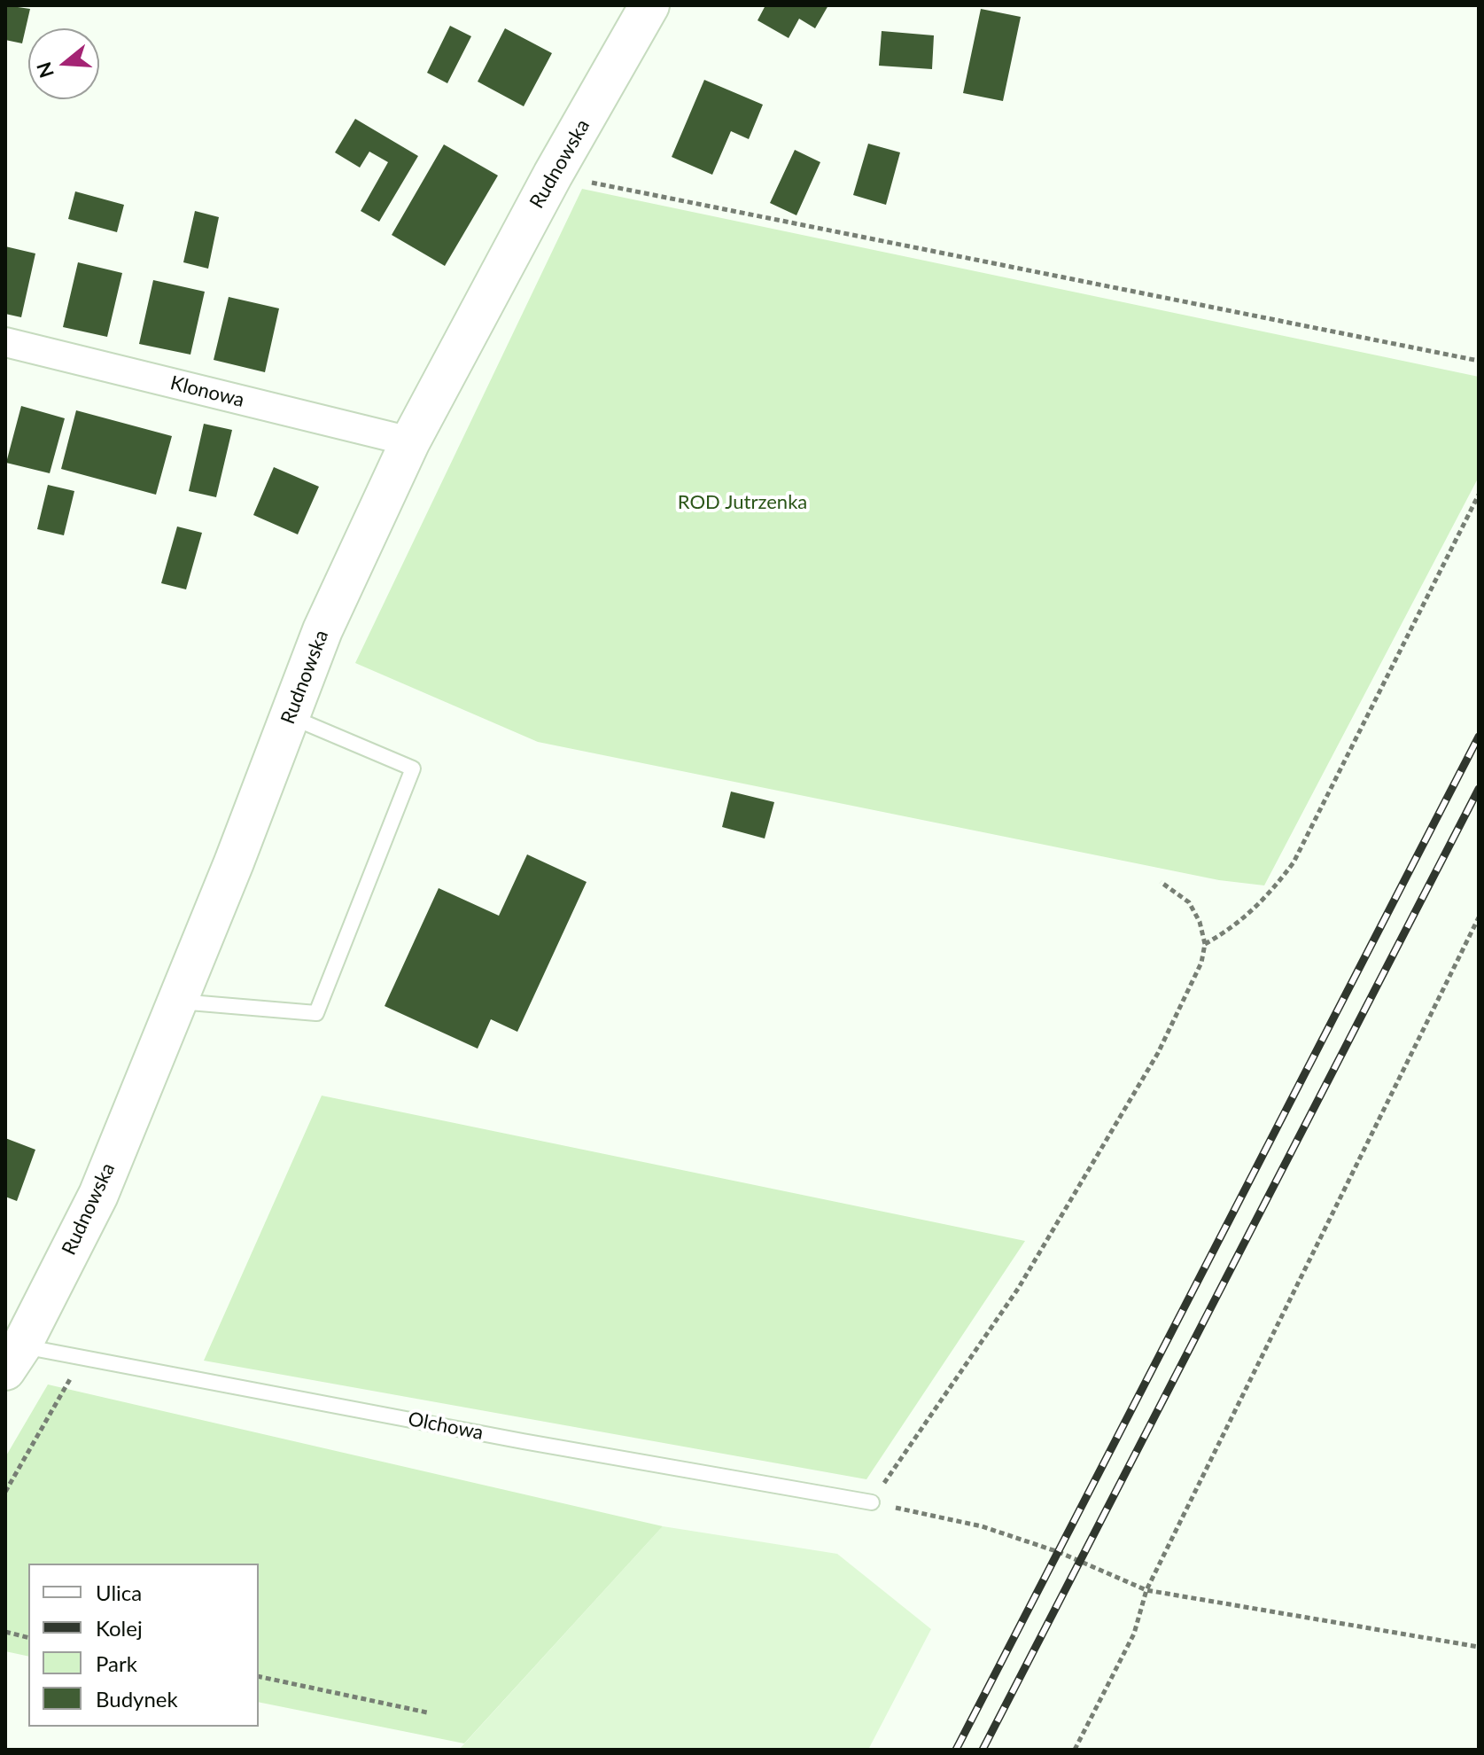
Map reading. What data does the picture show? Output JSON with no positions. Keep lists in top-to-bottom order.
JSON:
{
  "streets": {
    "main road": ["Rudnowska"],
    "street": ["Klonowa"],
    "lane": ["Olchowa"]
  },
  "crossings": [
    ["Rudnowska", "Klonowa"],
    ["Rudnowska", "Olchowa"]
  ],
  "parks": ["ROD Jutrzenka"],
  "legend": [
    "Ulica",
    "Kolej",
    "Park",
    "Budynek"
  ],
  "north": "left"
}
